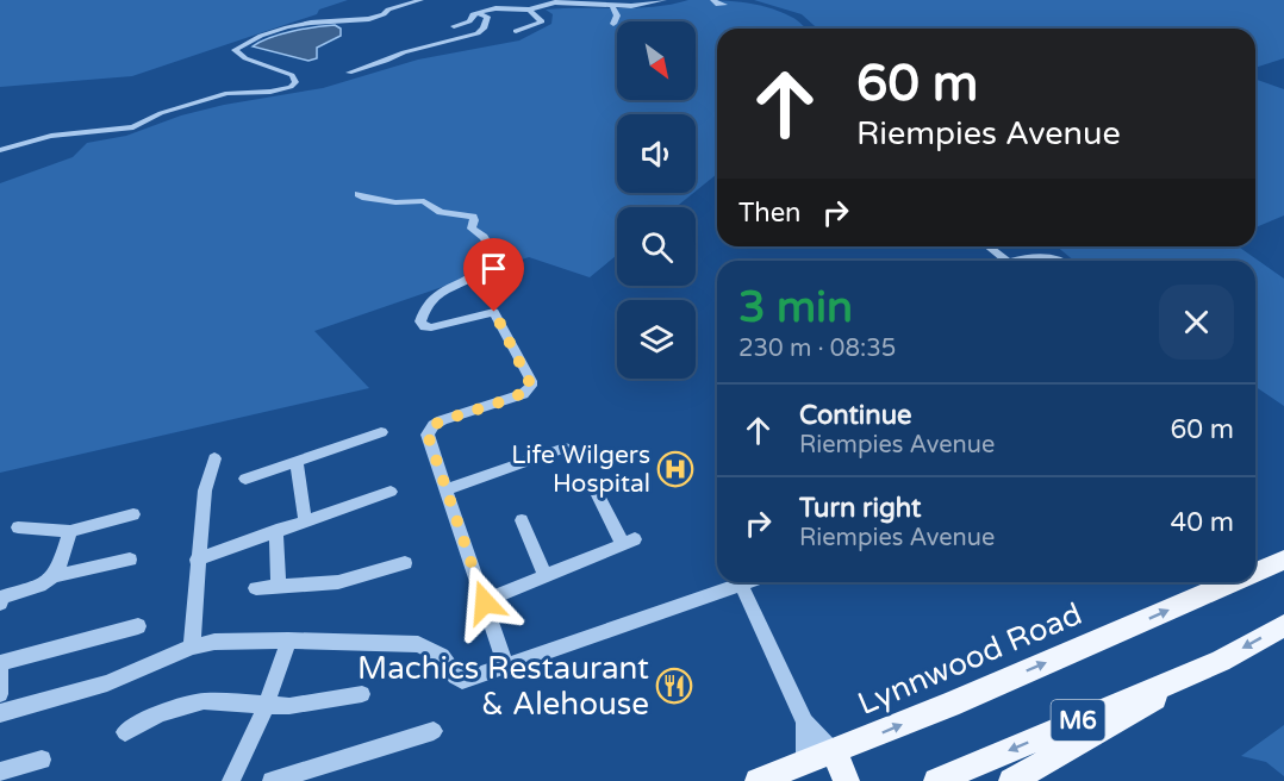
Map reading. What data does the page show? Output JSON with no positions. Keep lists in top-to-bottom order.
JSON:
{
  "streets": {
    "main road": ["Lynnwood Road", "M6"]
  },
  "places": {
    "hospital": ["Life Wilgers Hospital"],
    "restaurant": ["Machics Restaurant & Alehouse"]
  },
  "north": "bottom right",
  "page": {
    "turn": ["60 m", "Riempies Avenue"],
    "then": "Then",
    "heading": ["3 min", "230 m · 08:35"],
    "list": [
      {
        "name": "Continue",
        "note": "Riempies Avenue",
        "value": "60 m"
      },
      {
        "name": "Turn right",
        "note": "Riempies Avenue",
        "value": "40 m"
      }
    ]
  }
}
